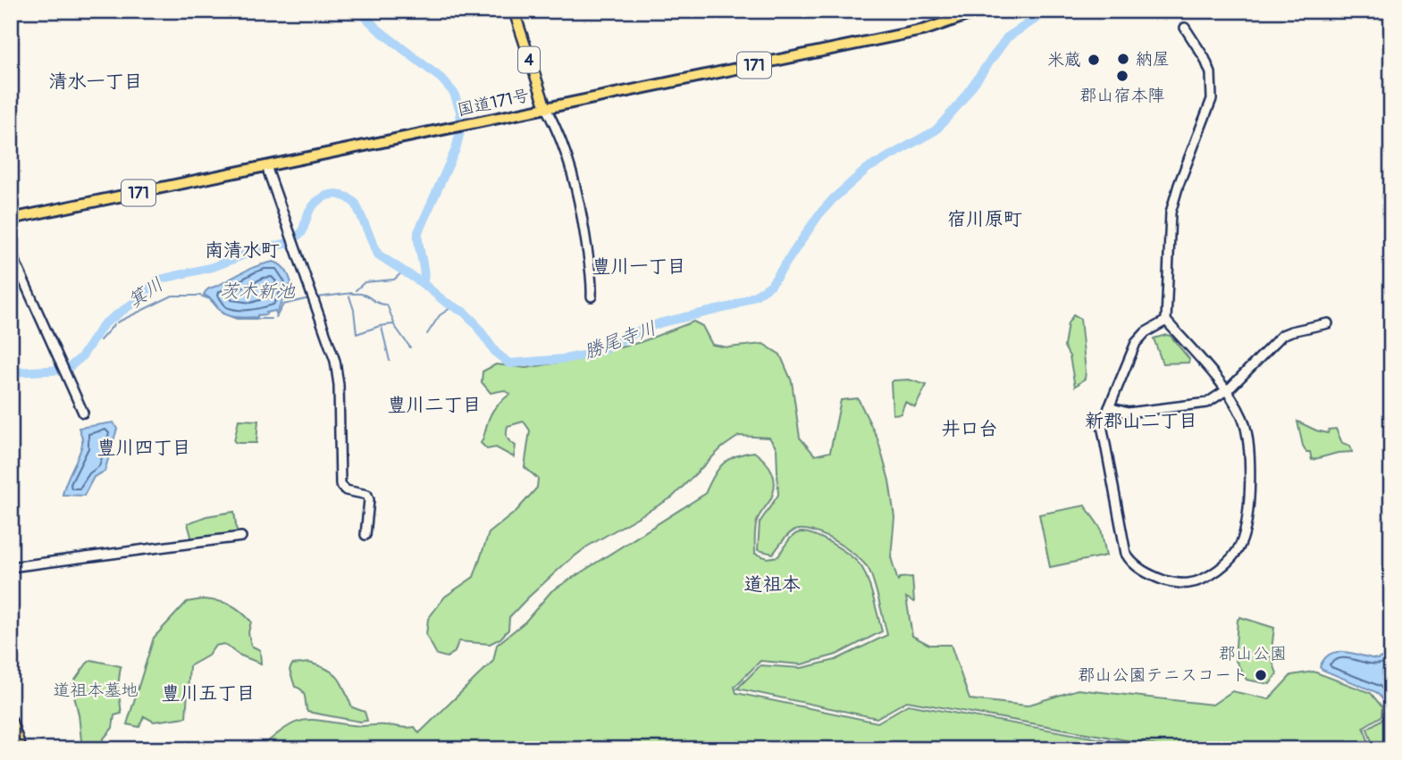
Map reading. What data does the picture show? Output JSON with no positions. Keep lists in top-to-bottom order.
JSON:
{
  "streets": {
    "highway": ["171", "国道171号"],
    "main road": ["4"]
  },
  "crossings": [
    ["4", "国道171号"]
  ],
  "districts": [
    "清水一丁目",
    "宿川原町",
    "南清水町",
    "豊川一丁目",
    "豊川二丁目",
    "新郡山二丁目",
    "井口台",
    "豊川四丁目",
    "道祖本",
    "豊川五丁目"
  ],
  "water": ["茨木新池", "箕川", "勝尾寺川"],
  "parks": ["郡山公園", "道祖本墓地"],
  "places": [
    "納屋",
    "米蔵",
    "郡山宿本陣",
    "郡山公園テニスコート"
  ]
}
